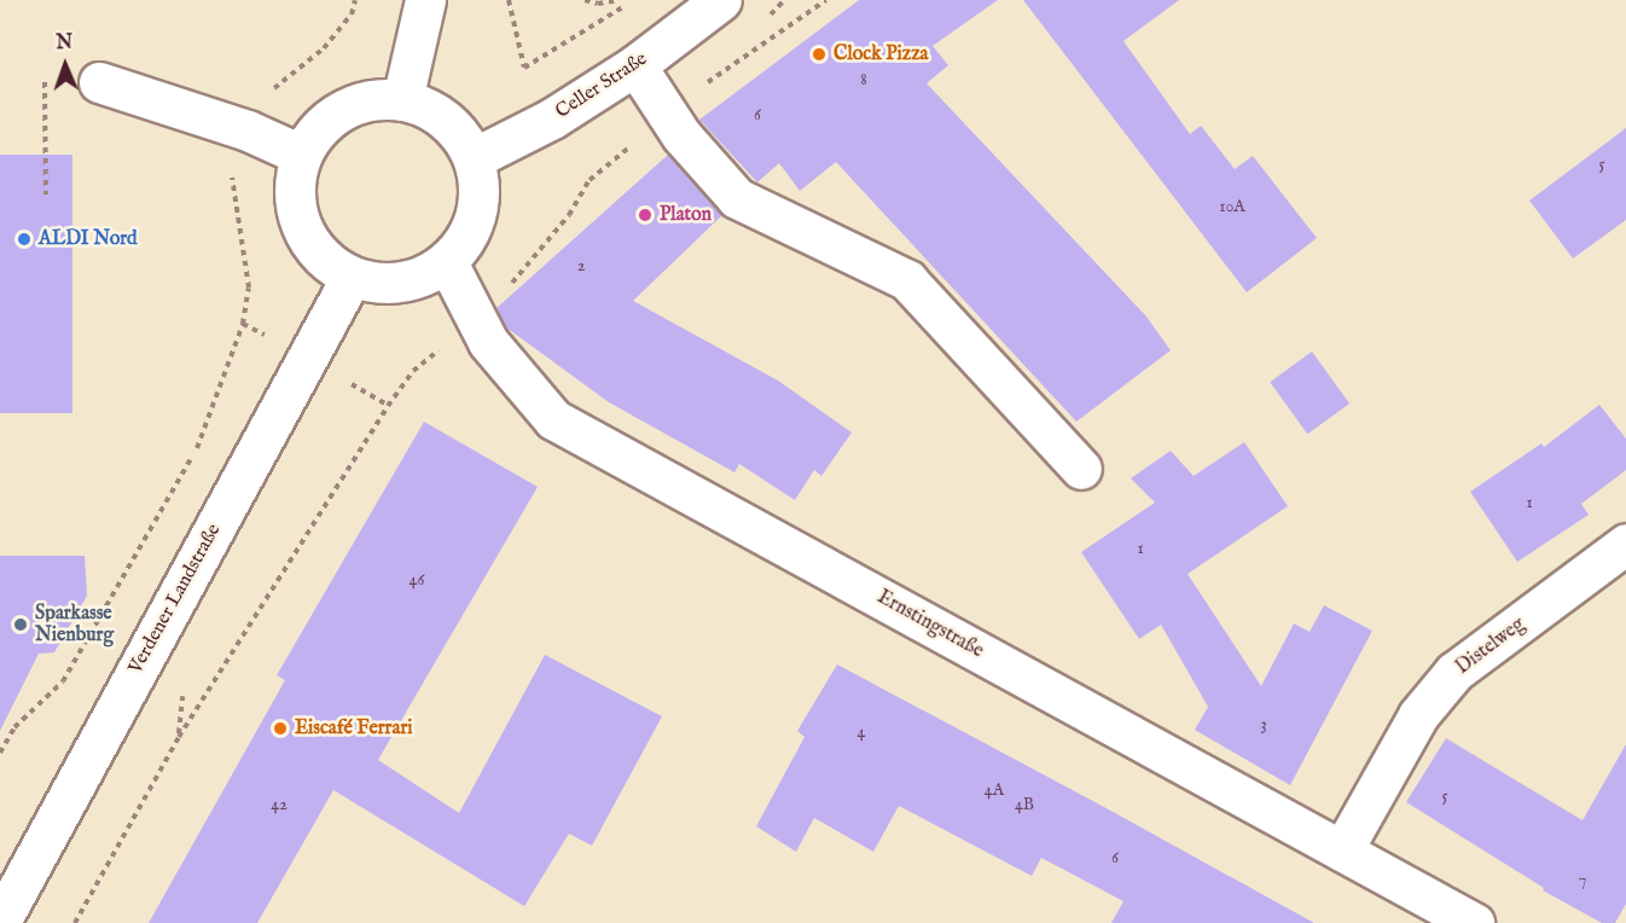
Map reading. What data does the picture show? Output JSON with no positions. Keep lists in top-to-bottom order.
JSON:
{
  "streets": {
    "main road": [
      "Celler Straße",
      "Verdener Landstraße",
      "Ernstingstraße",
      "Distelweg"
    ]
  },
  "crossings": [
    ["Celler Straße", "Verdener Landstraße"],
    ["Celler Straße", "Ernstingstraße"],
    ["Verdener Landstraße", "Ernstingstraße"],
    ["Ernstingstraße", "Distelweg"]
  ],
  "places": [
    "Clock Pizza",
    "Platon",
    "ALDI Nord",
    "Sparkasse Nienburg",
    "Eiscafé Ferrari"
  ],
  "house_numbers": [
    "8",
    "6",
    "5",
    "10A",
    "2",
    "1",
    "1",
    "46",
    "3",
    "4",
    "4A",
    "5",
    "42",
    "4B",
    "6",
    "7"
  ],
  "north": "top"
}
